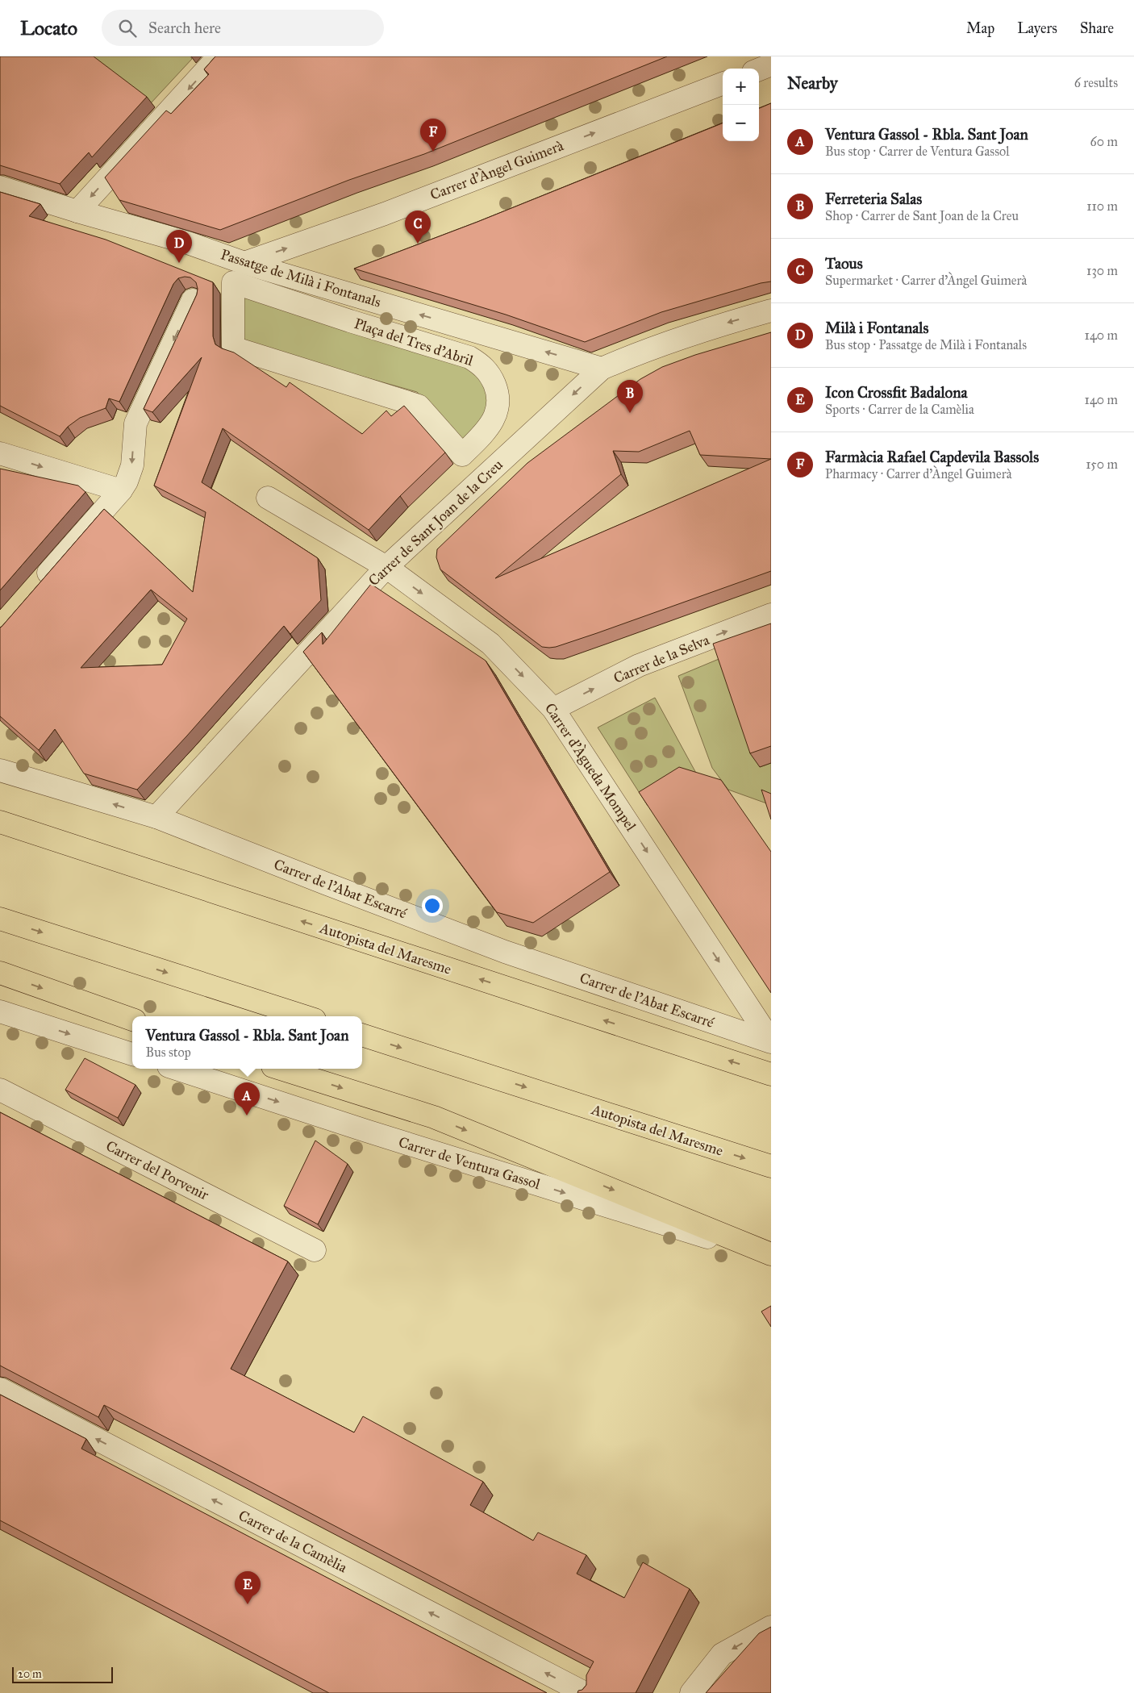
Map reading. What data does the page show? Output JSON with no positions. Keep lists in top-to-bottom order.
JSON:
{
  "streets": {
    "highway": ["Autopista del Maresme"],
    "street": [
      "Carrer d'Àngel Guimerà",
      "Passatge de Milà i Fontanals",
      "Plaça del Tres d'Abril",
      "Carrer de Sant Joan de la Creu",
      "Carrer de la Selva",
      "Carrer d'Àgueda Mompel",
      "Carrer de l'Abat Escarré",
      "Carrer de Ventura Gassol",
      "Carrer del Porvenir",
      "Carrer de la Camèlia"
    ]
  },
  "crossings": [
    ["Carrer d'Àngel Guimerà", "Passatge de Milà i Fontanals"],
    ["Passatge de Milà i Fontanals", "Carrer de Sant Joan de la Creu"],
    ["Carrer de Sant Joan de la Creu", "Carrer d'Àgueda Mompel"],
    ["Carrer de Sant Joan de la Creu", "Carrer de l'Abat Escarré"],
    ["Carrer de la Selva", "Carrer d'Àgueda Mompel"],
    ["Carrer d'Àgueda Mompel", "Carrer de l'Abat Escarré"]
  ],
  "one_way": [
    "Carrer d'Àngel Guimerà",
    "Passatge de Milà i Fontanals",
    "Carrer de Sant Joan de la Creu",
    "Carrer de la Selva",
    "Carrer d'Àgueda Mompel",
    "Carrer de Ventura Gassol",
    "Carrer de la Camèlia"
  ],
  "scale_bar": "20 m",
  "page": {
    "header": "Locato",
    "search": "Search here",
    "nav": ["Map", "Layers", "Share"],
    "heading": ["Nearby", "6 results"],
    "map_buttons": ["+", "−"],
    "list": [
      {
        "mark": "A",
        "name": "Ventura Gassol - Rbla. Sant Joan",
        "note": "Bus stop · Carrer de Ventura Gassol",
        "value": "60 m"
      },
      {
        "mark": "B",
        "name": "Ferreteria Salas",
        "note": "Shop · Carrer de Sant Joan de la Creu",
        "value": "110 m"
      },
      {
        "mark": "C",
        "name": "Taous",
        "note": "Supermarket · Carrer d'Àngel Guimerà",
        "value": "130 m"
      },
      {
        "mark": "D",
        "name": "Milà i Fontanals",
        "note": "Bus stop · Passatge de Milà i Fontanals",
        "value": "140 m"
      },
      {
        "mark": "E",
        "name": "Icon Crossfit Badalona",
        "note": "Sports · Carrer de la Camèlia",
        "value": "140 m"
      },
      {
        "mark": "F",
        "name": "Farmàcia Rafael Capdevila Bassols",
        "note": "Pharmacy · Carrer d'Àngel Guimerà",
        "value": "150 m"
      }
    ],
    "pins": [
      "F",
      "C",
      "D",
      "B",
      "A",
      "E"
    ],
    "popup": ["Ventura Gassol - Rbla. Sant Joan", "Bus stop"],
    "scale": "20 m"
  }
}
